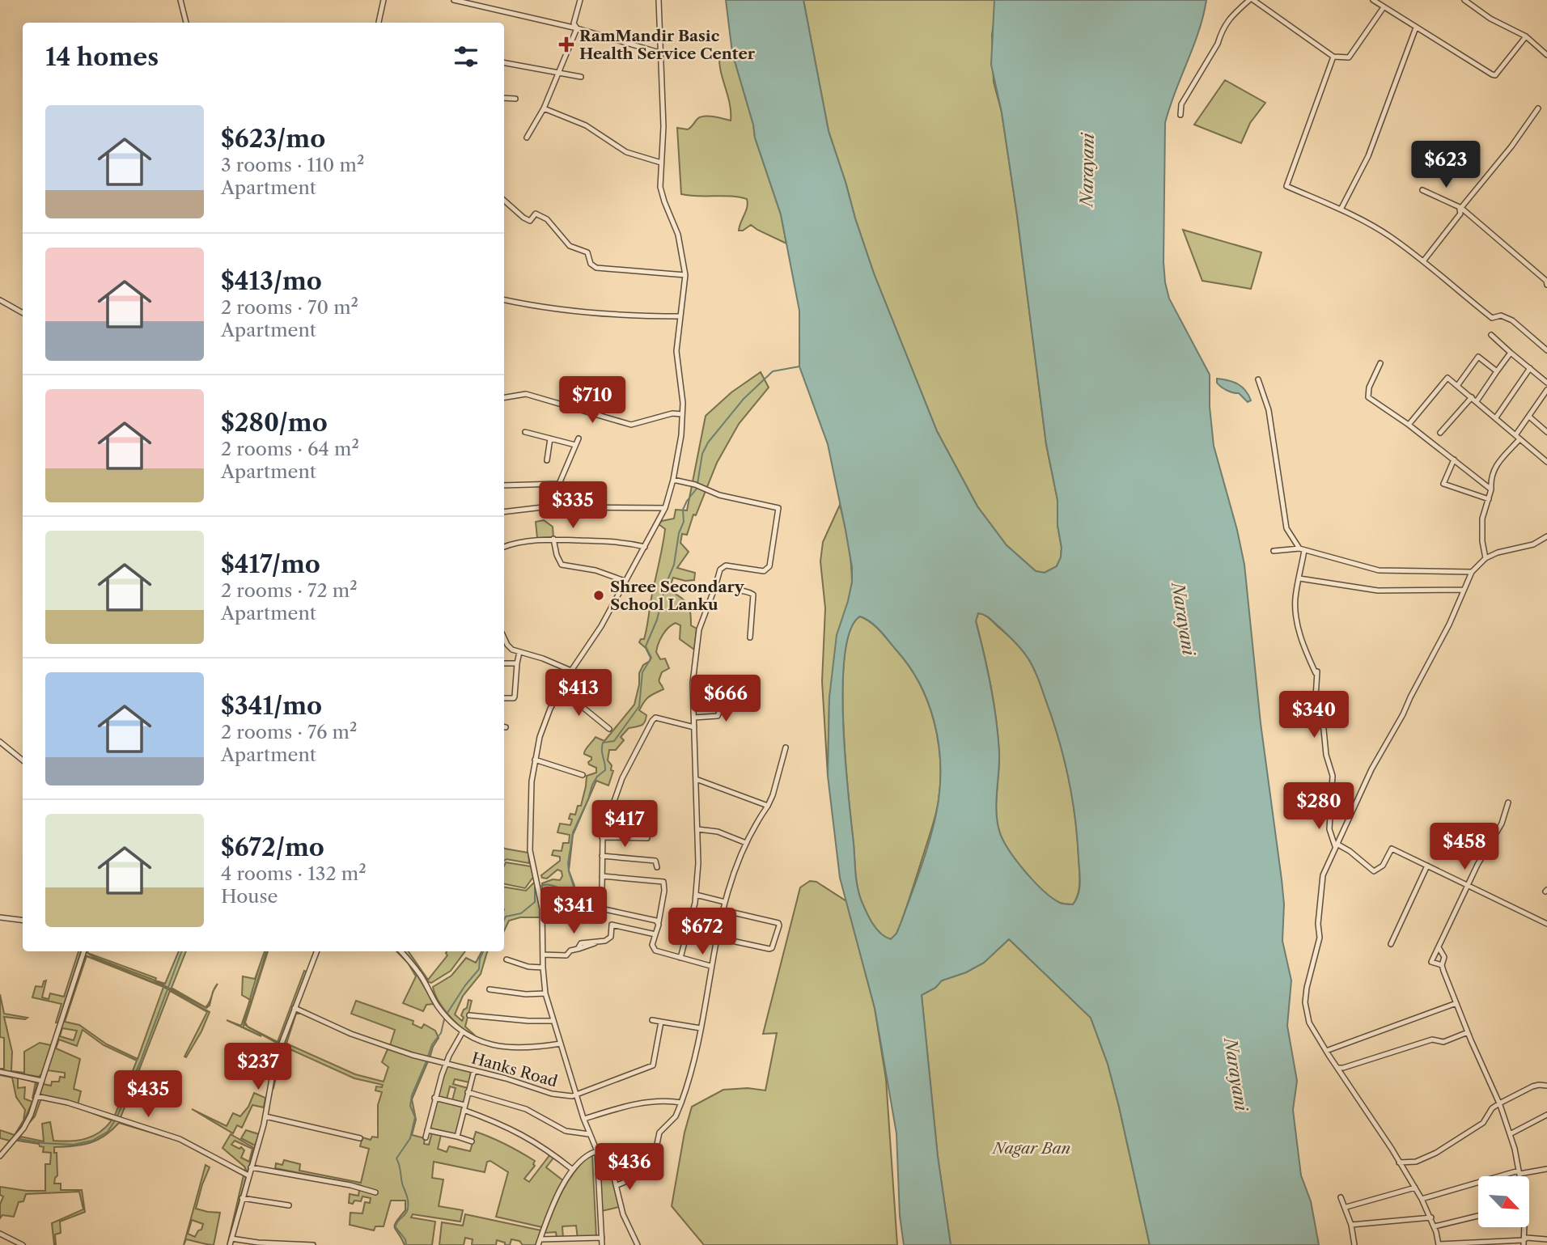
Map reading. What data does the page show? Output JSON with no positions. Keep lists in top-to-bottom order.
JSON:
{
  "streets": {
    "street": ["Hanks Road"]
  },
  "water": ["Narayani"],
  "parks": ["Nagar Ban"],
  "places": {
    "health": ["RamMandir Basic Health Service Center"],
    "other": ["Shree Secondary School Lanku"]
  },
  "north": "bottom right",
  "page": {
    "heading": "14 homes",
    "list": [
      {
        "name": "$623/mo",
        "note": "3 rooms · 110 m² · Apartment"
      },
      {
        "name": "$413/mo",
        "note": "2 rooms · 70 m² · Apartment"
      },
      {
        "name": "$280/mo",
        "note": "2 rooms · 64 m² · Apartment"
      },
      {
        "name": "$417/mo",
        "note": "2 rooms · 72 m² · Apartment"
      },
      {
        "name": "$341/mo",
        "note": "2 rooms · 76 m² · Apartment"
      },
      {
        "name": "$672/mo",
        "note": "4 rooms · 132 m² · House"
      }
    ],
    "price": [
      "$623",
      "$710",
      "$335",
      "$413",
      "$666",
      "$340",
      "$280",
      "$417",
      "$458",
      "$341",
      "$672",
      "$237",
      "$435",
      "$436"
    ]
  }
}
